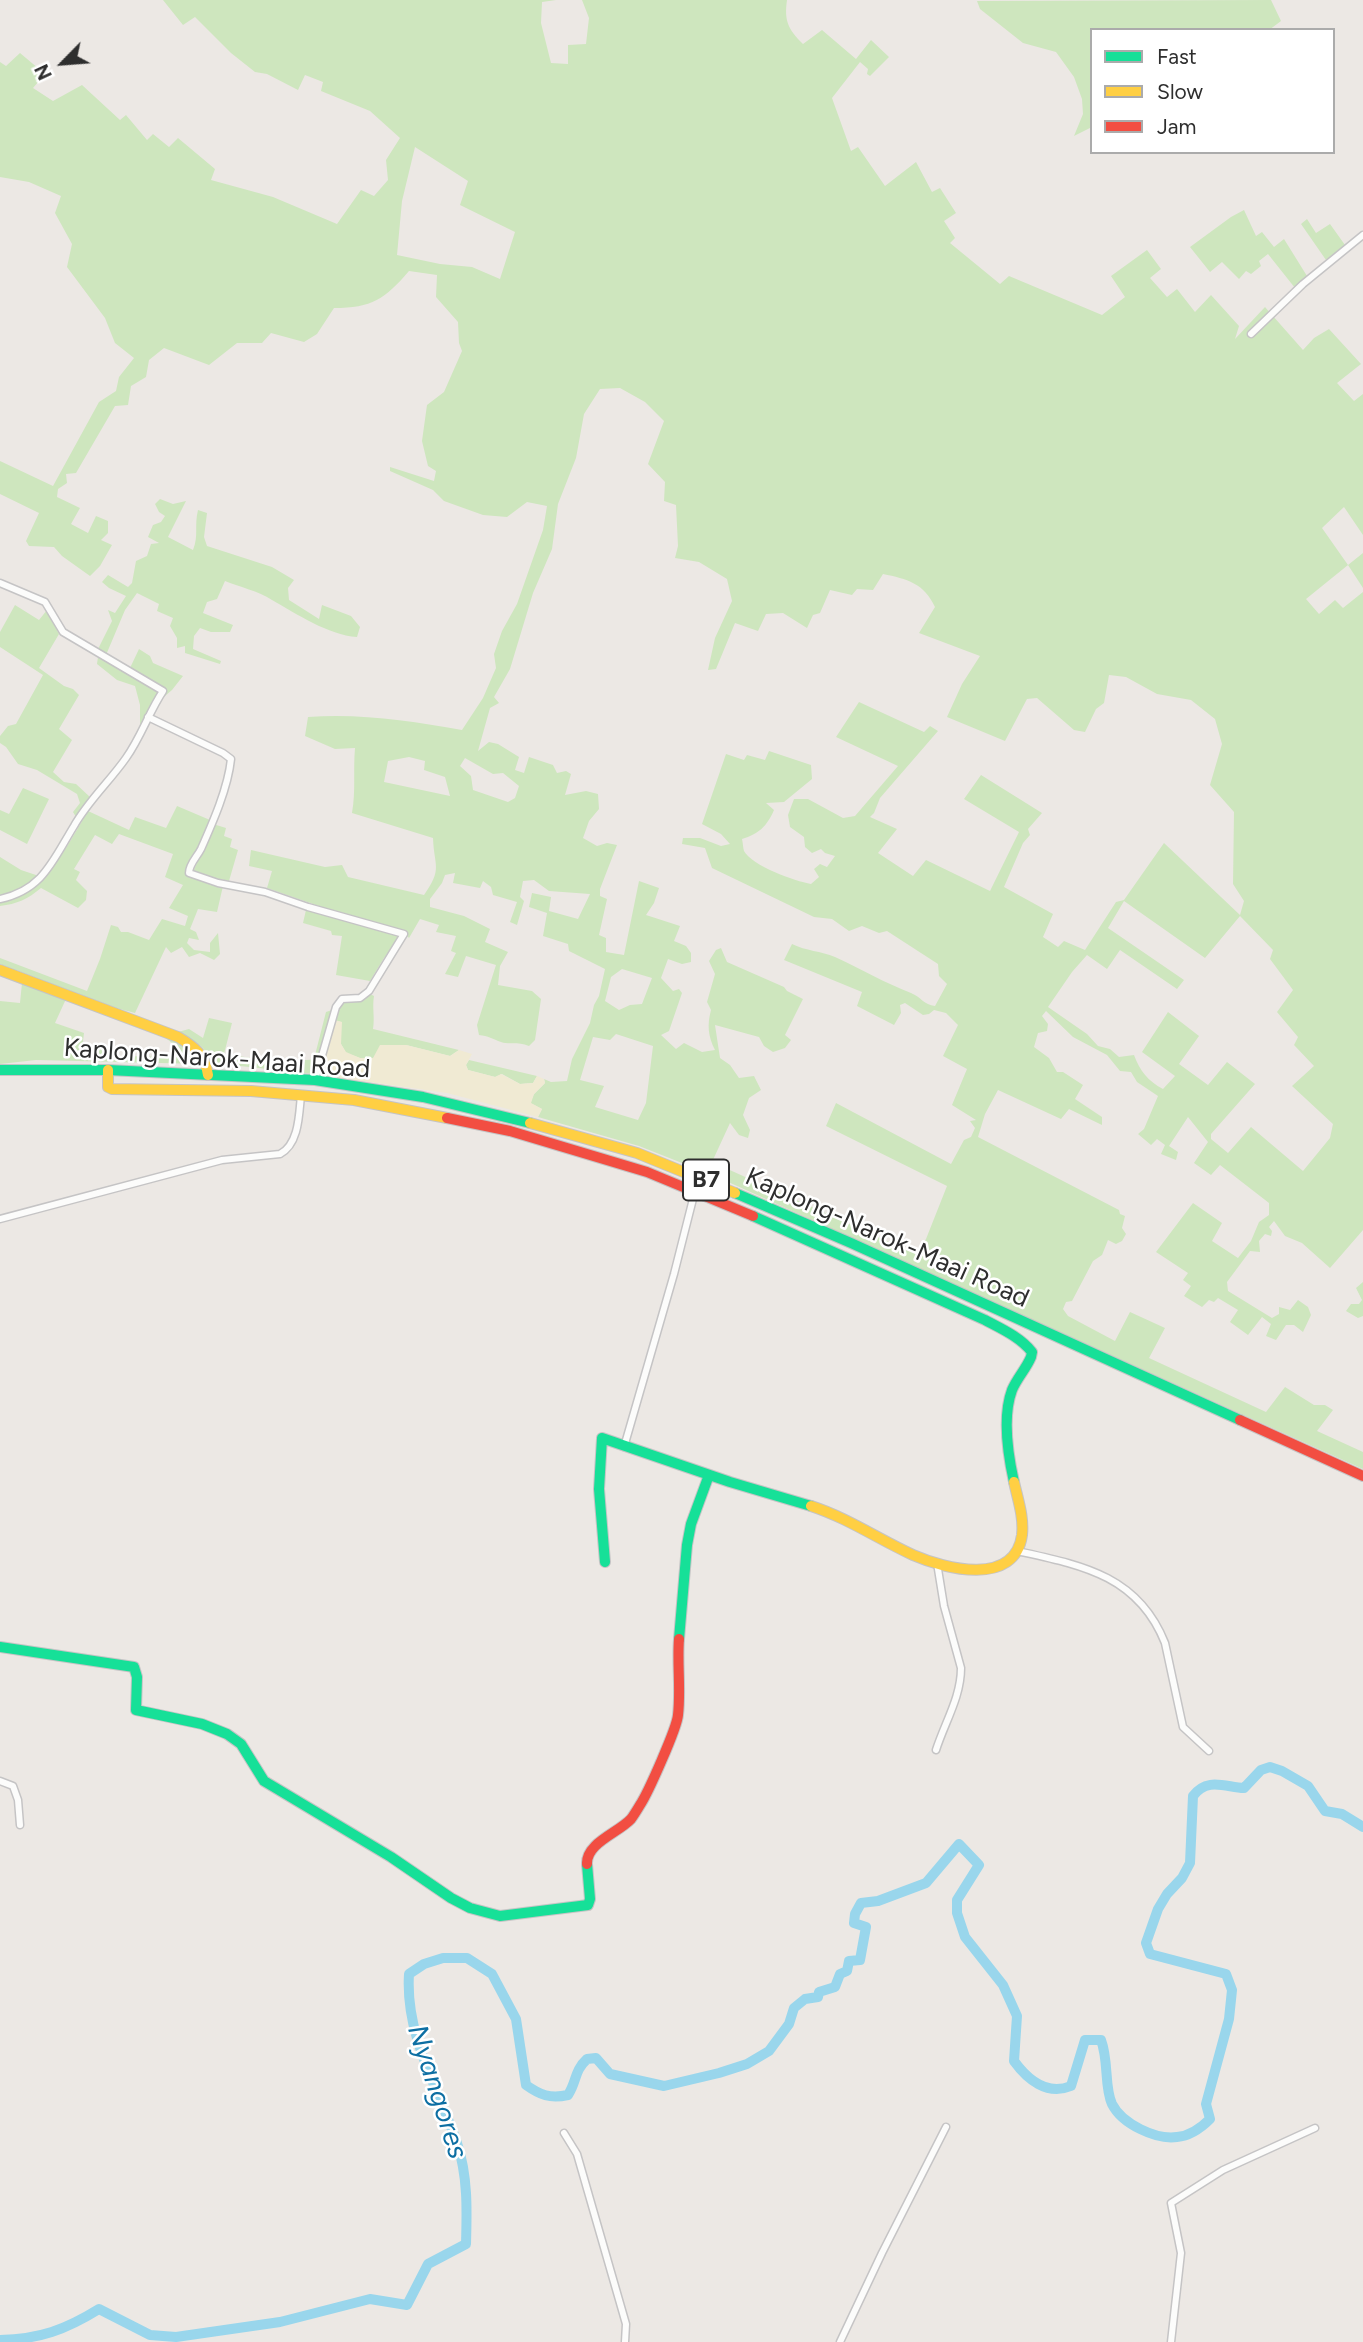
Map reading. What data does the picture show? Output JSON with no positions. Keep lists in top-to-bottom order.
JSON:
{
  "streets": {
    "main road": ["Kaplong-Narok-Maai Road", "B7"]
  },
  "water": ["Nyangores"],
  "legend": ["Fast", "Slow", "Jam"],
  "north": "bottom left"
}
